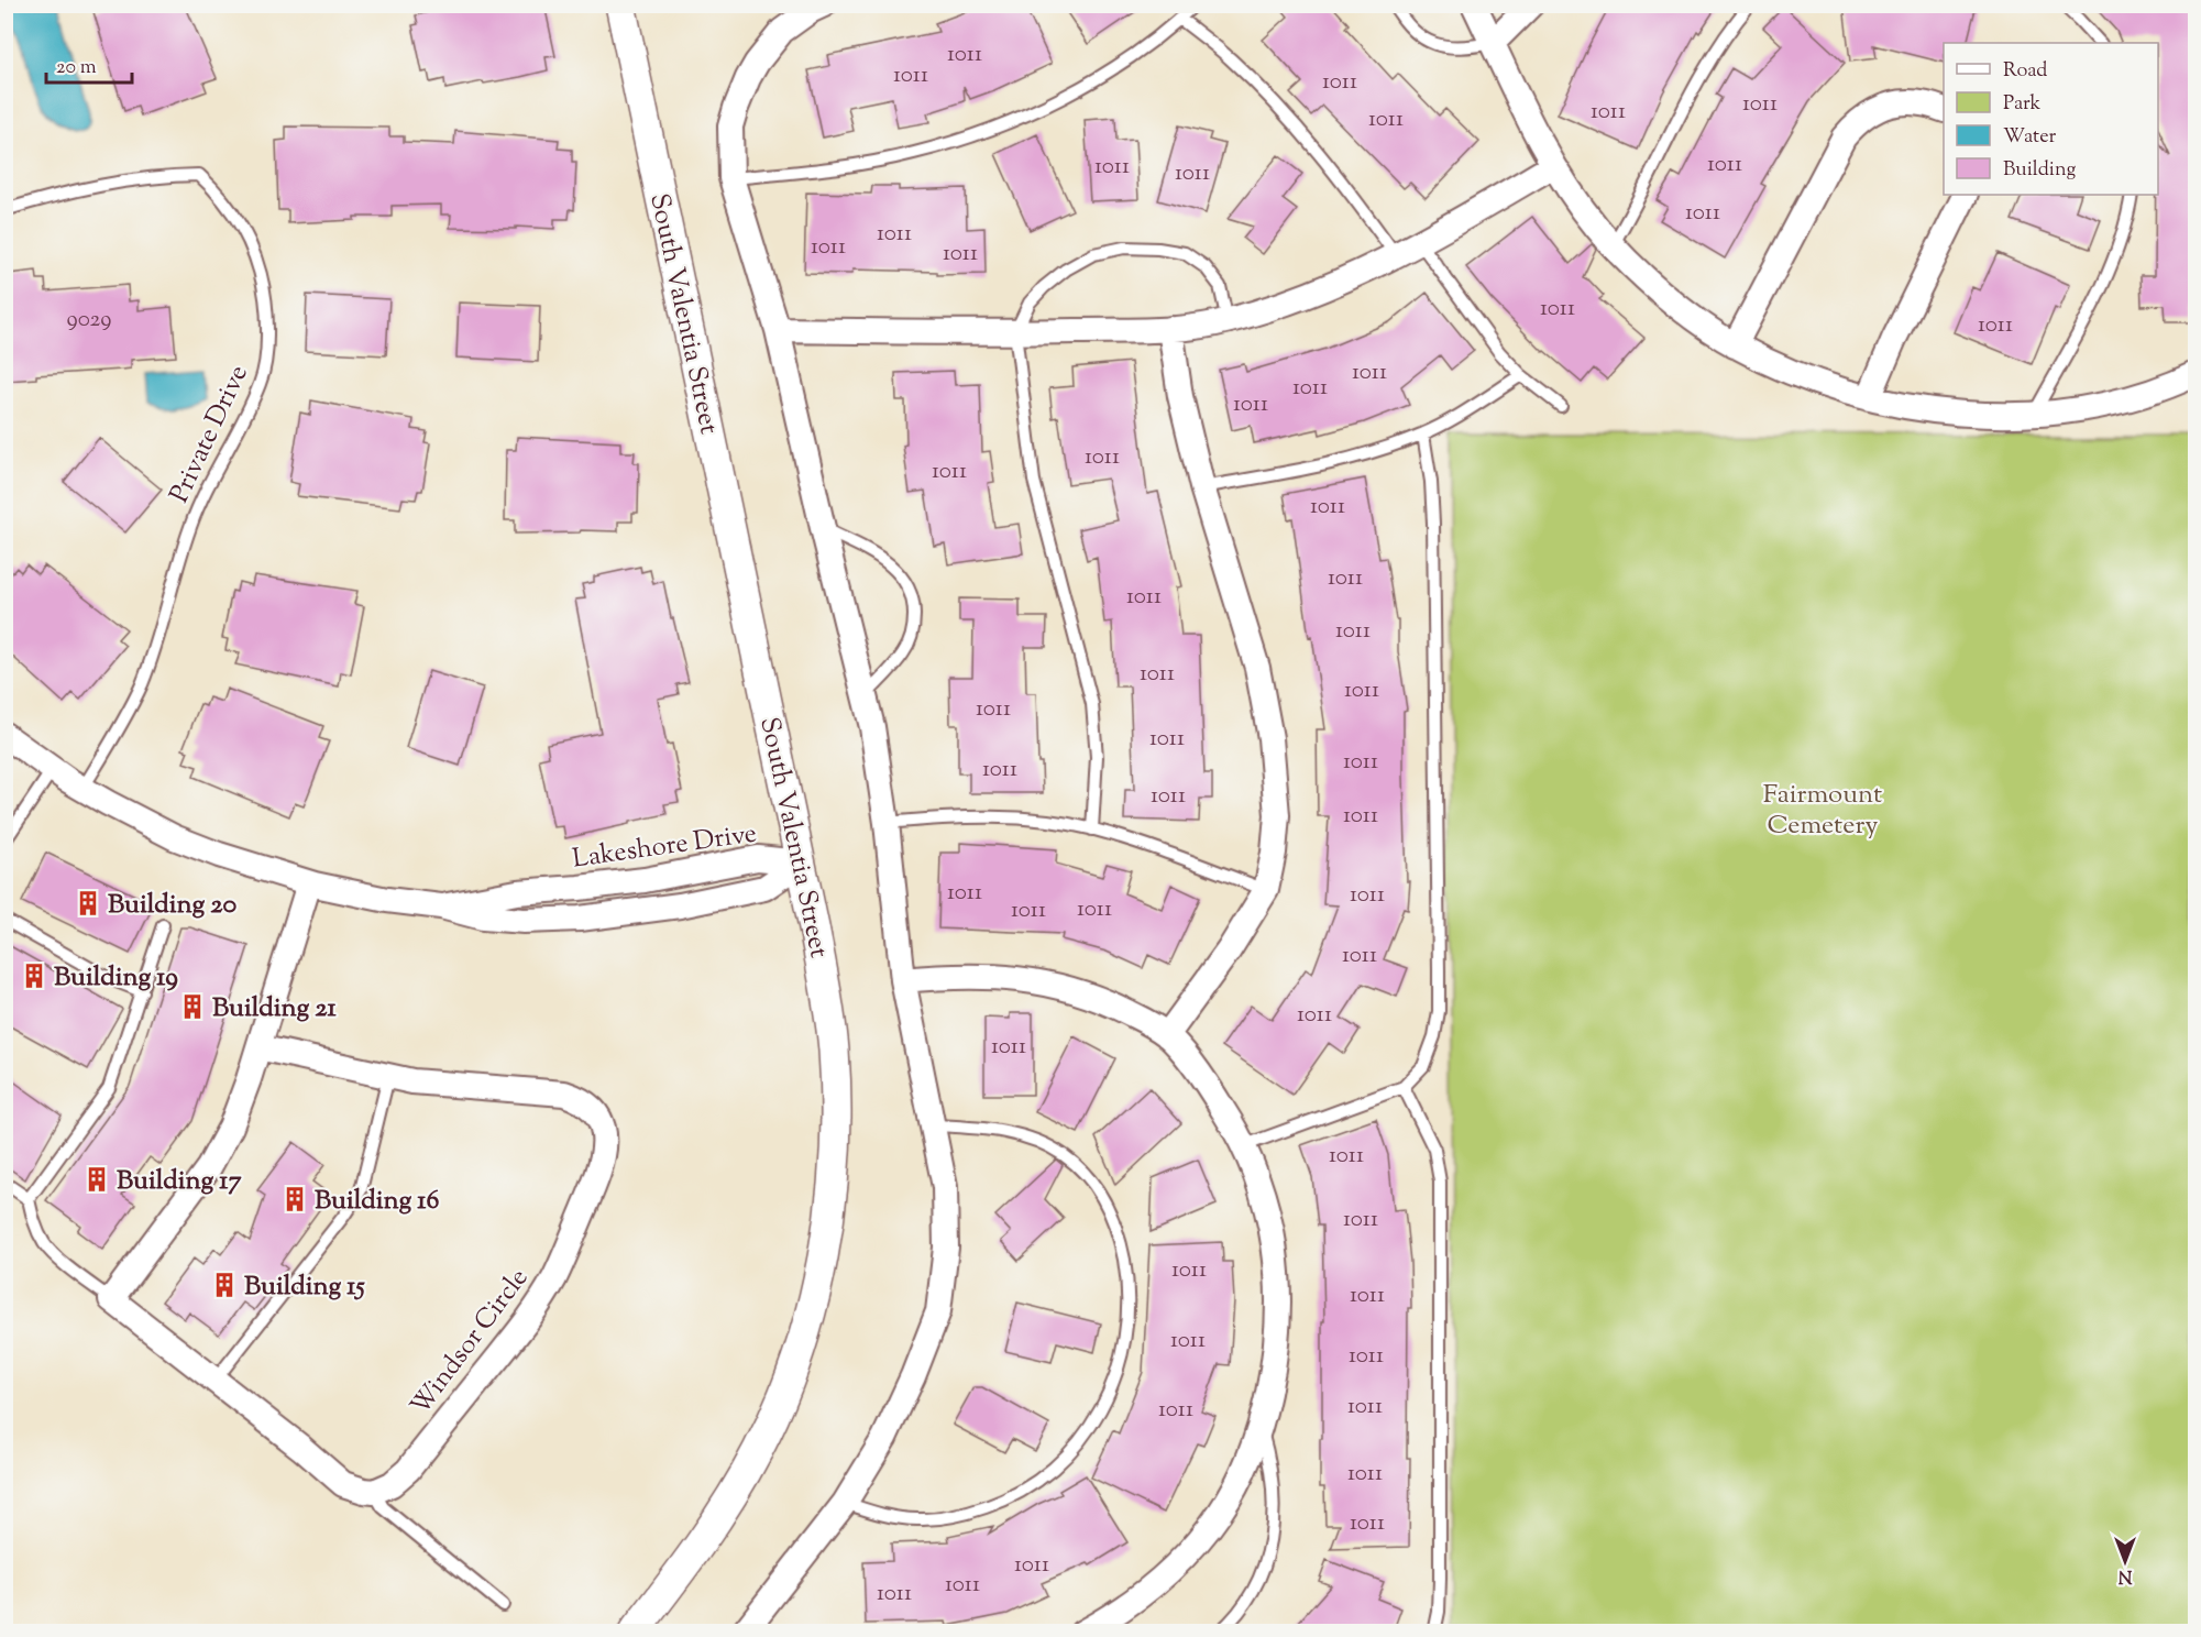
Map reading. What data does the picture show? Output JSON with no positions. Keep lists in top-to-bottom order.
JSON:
{
  "streets": {
    "street": ["South Valentia Street", "Lakeshore Drive", "Windsor Circle"],
    "lane": ["Private Drive"]
  },
  "crossings": [
    ["South Valentia Street", "Lakeshore Drive"],
    ["Private Drive", "Lakeshore Drive"]
  ],
  "parks": ["Fairmount Cemetery"],
  "places": {
    "building": [
      "Building 20",
      "Building 19",
      "Building 21",
      "Building 17",
      "Building 16",
      "Building 15"
    ]
  },
  "house_numbers": [
    "1011",
    "1011",
    "1011",
    "1011",
    "1011",
    "1011",
    "1011",
    "1011",
    "1011",
    "1011",
    "1011",
    "1011",
    "1011",
    "1011",
    "9029",
    "1011",
    "1011",
    "1011",
    "1011",
    "1011",
    "1011",
    "1011",
    "1011",
    "1011",
    "1011",
    "1011",
    "1011",
    "1011",
    "1011",
    "1011",
    "1011",
    "1011",
    "1011",
    "1011",
    "1011",
    "1011",
    "1011",
    "1011",
    "1011",
    "1011",
    "1011",
    "1011",
    "1011",
    "1011",
    "1011",
    "1011",
    "1011",
    "1011",
    "1011",
    "1011",
    "1011",
    "1011",
    "1011"
  ],
  "legend": [
    "Road",
    "Park",
    "Water",
    "Building"
  ],
  "scale_bar": "20 m",
  "north": "bottom"
}
